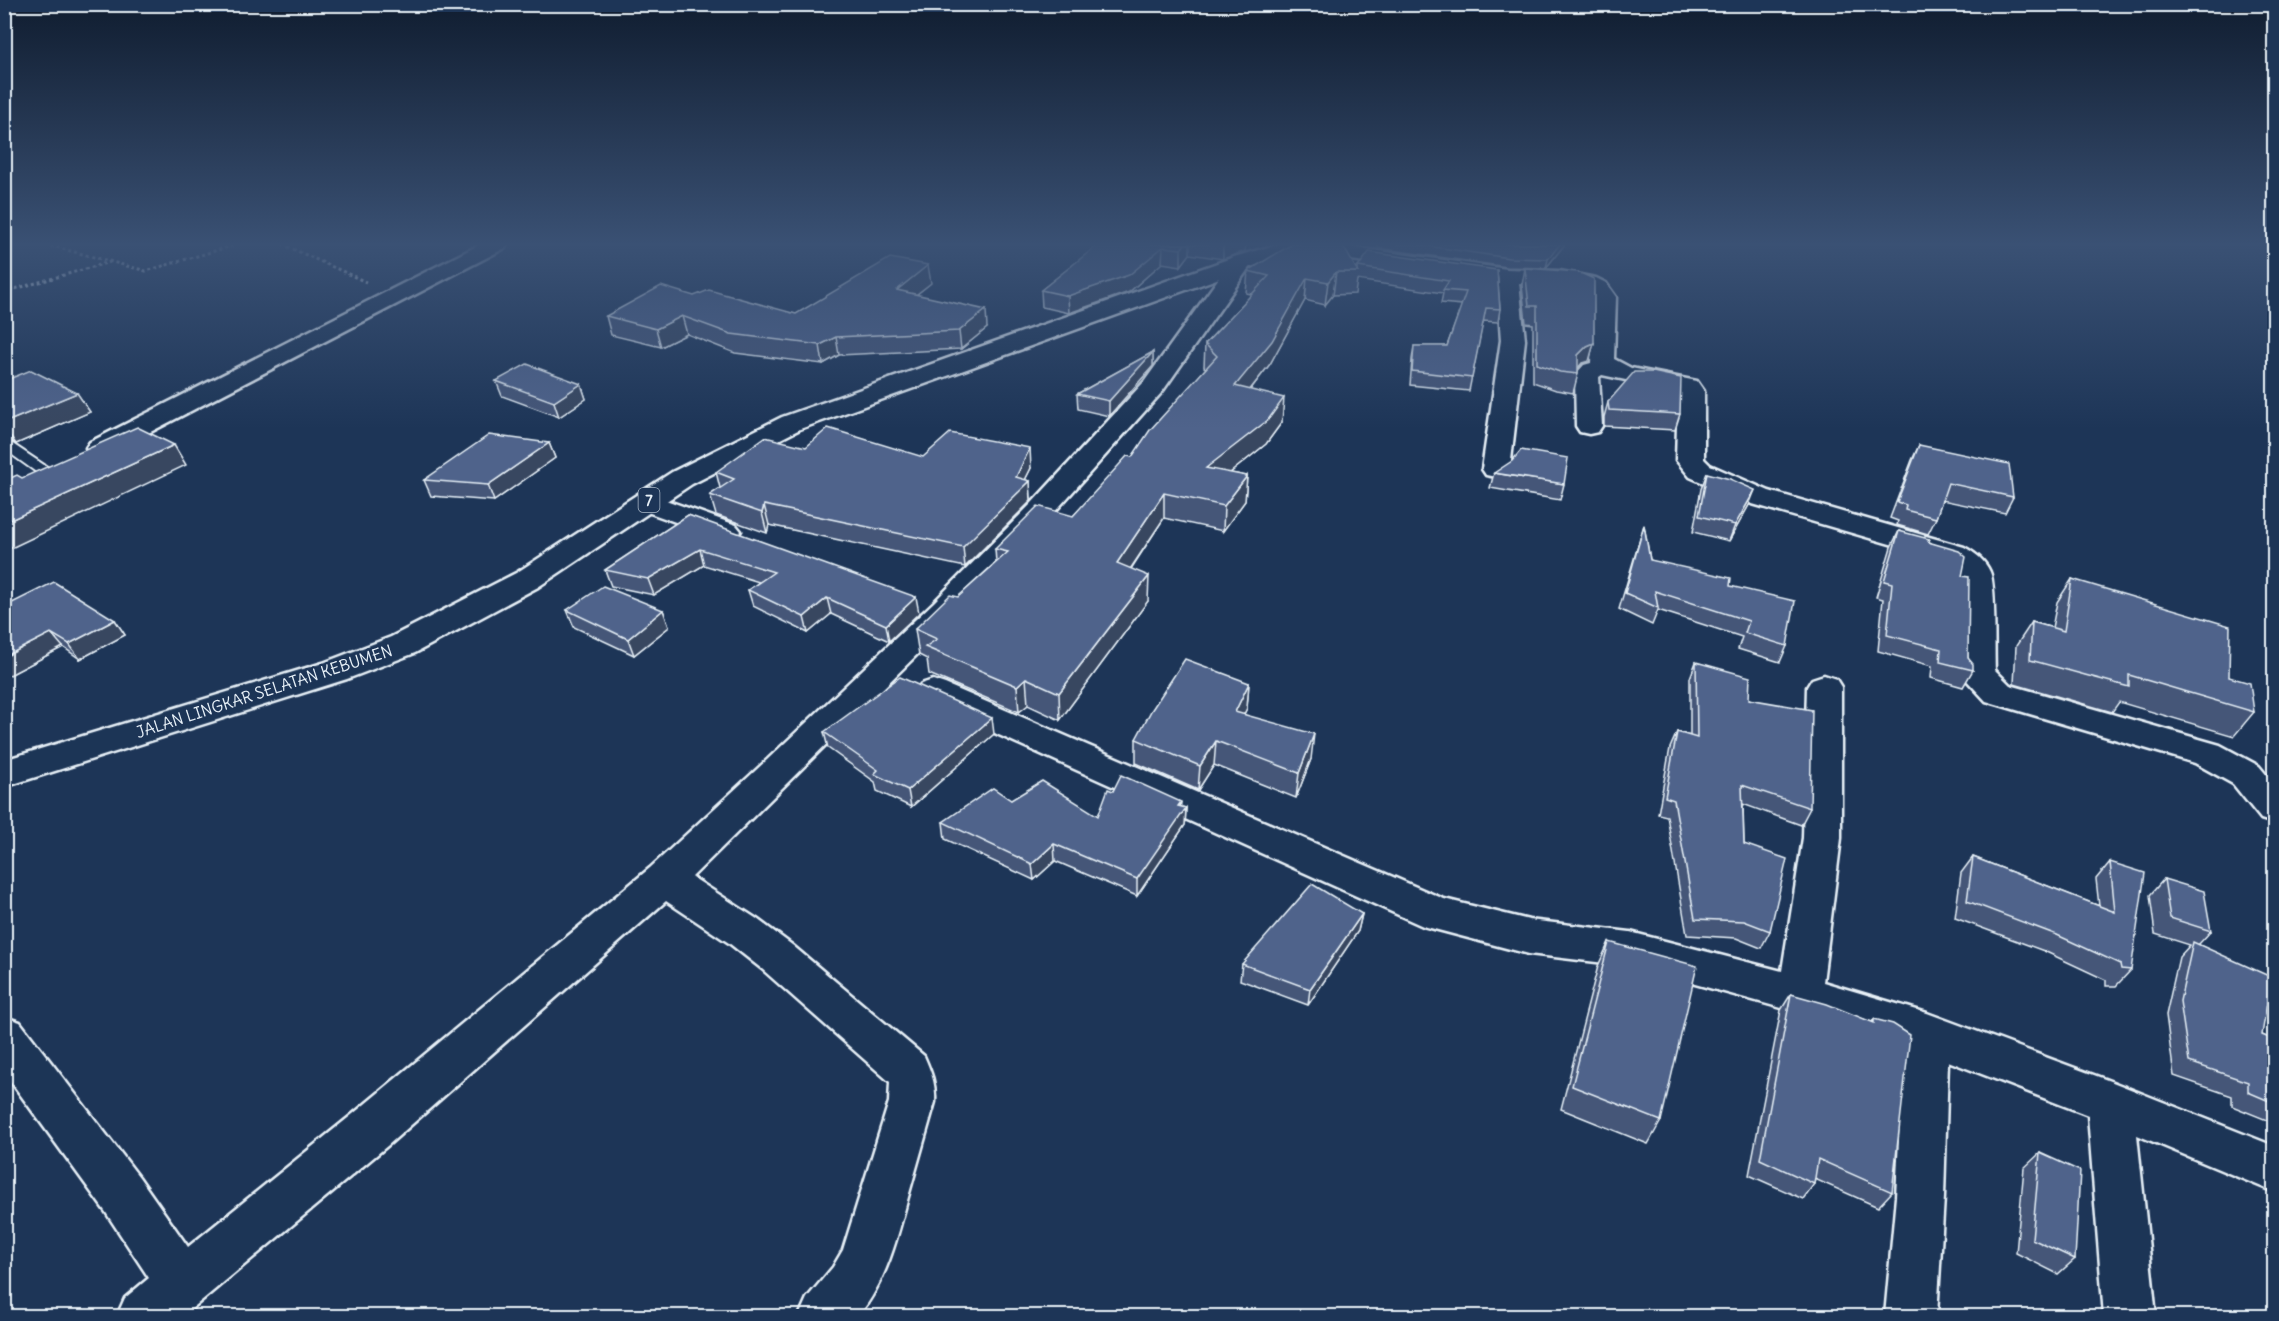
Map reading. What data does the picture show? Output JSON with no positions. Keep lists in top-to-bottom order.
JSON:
{
  "streets": {
    "main road": ["7", "JALAN LINGKAR SELATAN KEBUMEN"]
  }
}
